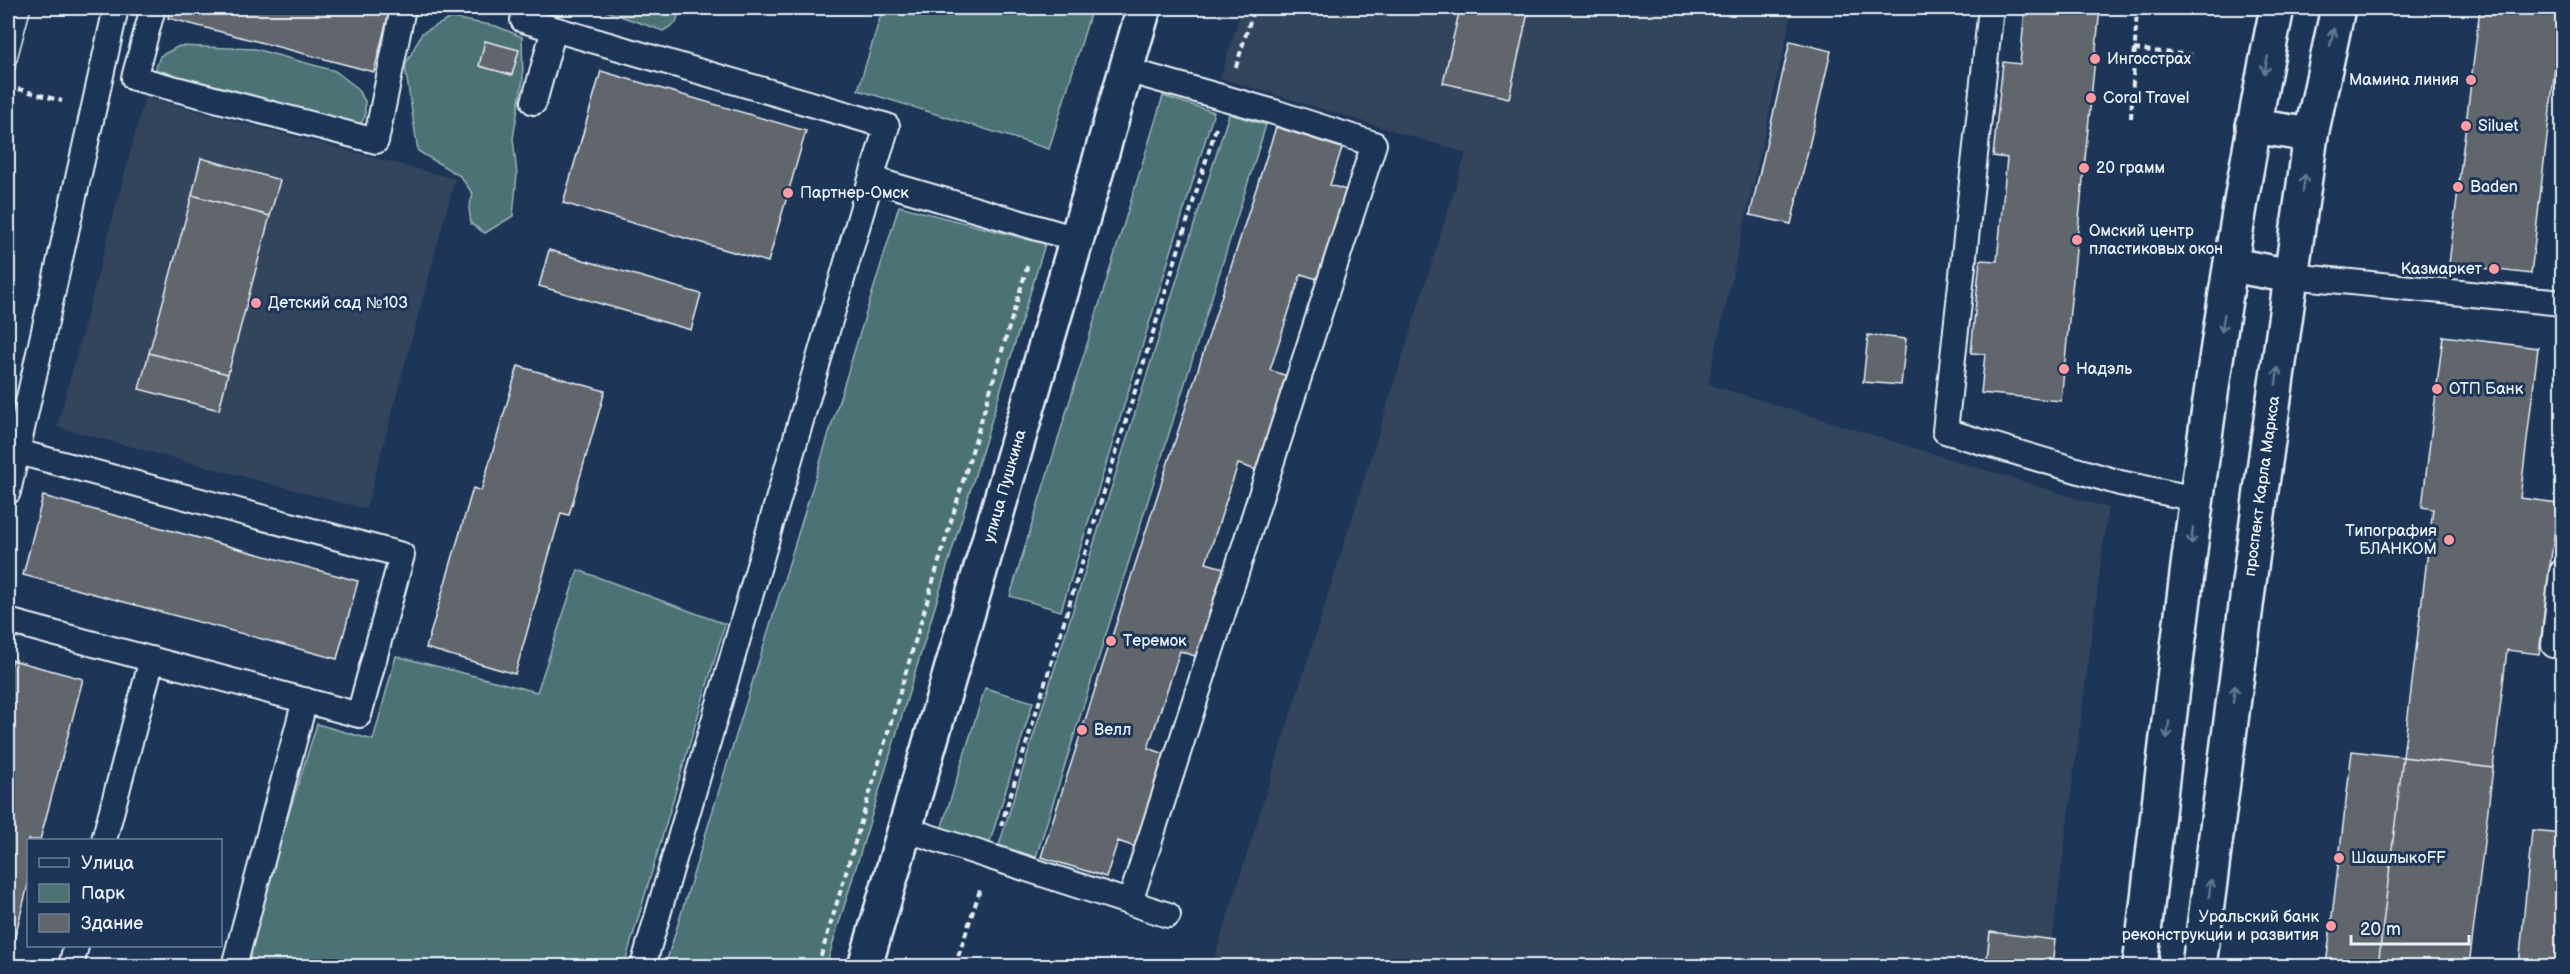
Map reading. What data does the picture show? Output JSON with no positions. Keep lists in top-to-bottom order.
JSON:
{
  "streets": {
    "main road": ["проспект Карла Маркса", "улица Пушкина"]
  },
  "places": [
    "Ингосстрах",
    "Мамина линия",
    "Coral Travel",
    "Siluet",
    "20 грамм",
    "Baden",
    "Партнер-Омск",
    "Омский центр пластиковых окон",
    "Казмаркет",
    "Детский сад №103",
    "Надэль",
    "ОТП Банк",
    "Типография БЛАНКОМ",
    "Теремок",
    "Велл",
    "ШашлыкoFF",
    "Уральский банк реконструкции и развития"
  ],
  "legend": ["Улица", "Парк", "Здание"],
  "scale_bar": "20 m"
}
